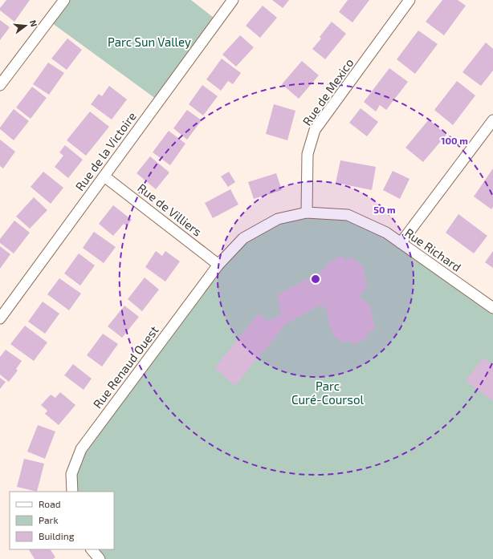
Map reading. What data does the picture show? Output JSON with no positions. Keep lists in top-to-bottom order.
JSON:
{
  "streets": {
    "street": [
      "Rue de Mexico",
      "Rue de la Victoire",
      "Rue de Villiers",
      "Rue Richard",
      "Rue Renaud Ouest"
    ]
  },
  "crossings": [
    ["Rue de Mexico", "Rue Richard"],
    ["Rue de la Victoire", "Rue de Villiers"],
    ["Rue de Villiers", "Rue Richard"],
    ["Rue de Villiers", "Rue Renaud Ouest"],
    ["Rue Richard", "Rue Renaud Ouest"]
  ],
  "parks": ["Parc Sun Valley", "Parc Curé-Coursol"],
  "legend": ["Road", "Park", "Building"],
  "north": "right",
  "rings": ["100 m", "50 m"]
}
